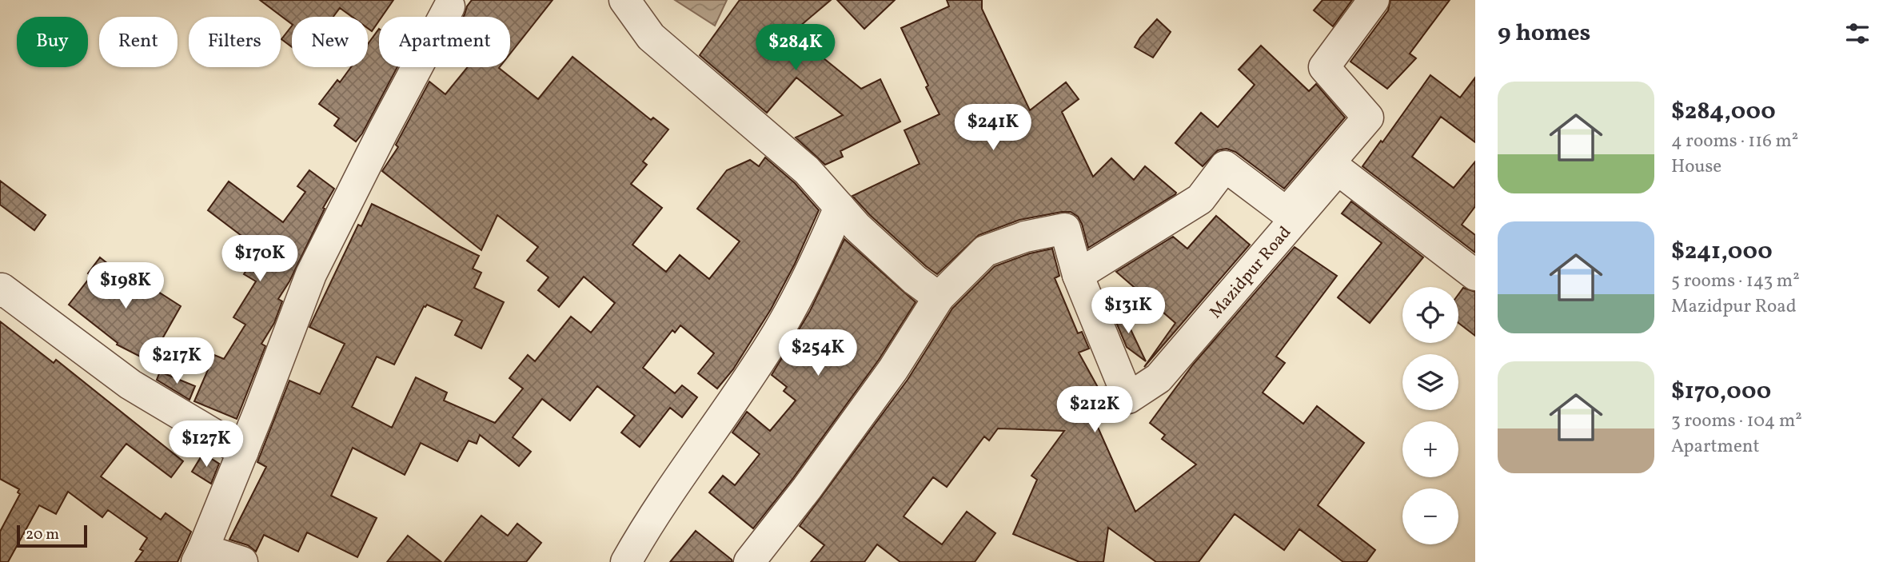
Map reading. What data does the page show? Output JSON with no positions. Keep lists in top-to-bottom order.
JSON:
{
  "streets": {
    "street": ["Mazidpur Road"]
  },
  "scale_bar": "20 m",
  "page": {
    "heading": "9 homes",
    "chip": [
      "Buy",
      "Rent",
      "Filters",
      "New",
      "Apartment"
    ],
    "price": [
      "$284K",
      "$241K",
      "$170K",
      "$198K",
      "$131K",
      "$254K",
      "$217K",
      "$212K",
      "$127K"
    ],
    "list": [
      {
        "name": "$284,000",
        "note": "4 rooms · 116 m² · House"
      },
      {
        "name": "$241,000",
        "note": "5 rooms · 143 m² · Mazidpur Road"
      },
      {
        "name": "$170,000",
        "note": "3 rooms · 104 m² · Apartment"
      }
    ],
    "map_buttons": ["+", "−"],
    "scale": "20 m"
  }
}
